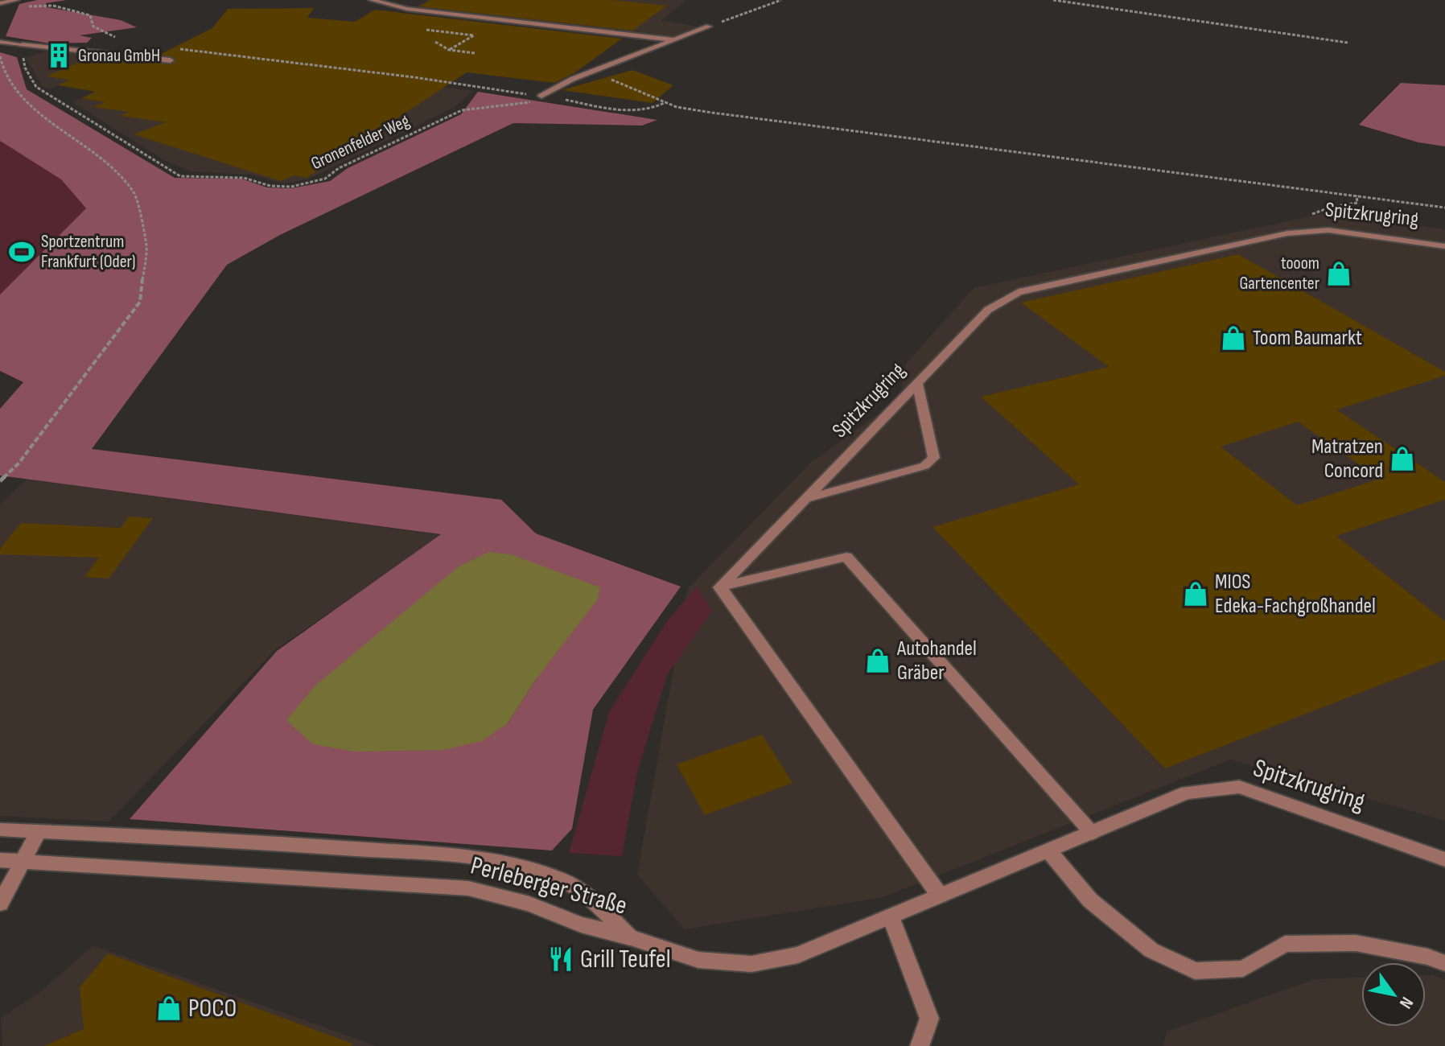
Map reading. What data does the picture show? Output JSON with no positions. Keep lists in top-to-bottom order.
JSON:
{
  "streets": {
    "street": ["Spitzkrugring", "Perleberger Straße"],
    "path": ["Gronenfelder Weg"]
  },
  "crossings": [
    ["Spitzkrugring", "Perleberger Straße"]
  ],
  "places": {
    "building": ["Gronau GmbH"],
    "sports": ["Sportzentrum Frankfurt (Oder)"],
    "shop": [
      "tooom Gartencenter",
      "Toom Baumarkt",
      "Matratzen Concord",
      "MIOS Edeka-Fachgroßhandel",
      "Autohandel Gräber",
      "POCO"
    ],
    "restaurant": ["Grill Teufel"]
  },
  "north": "bottom right"
}
